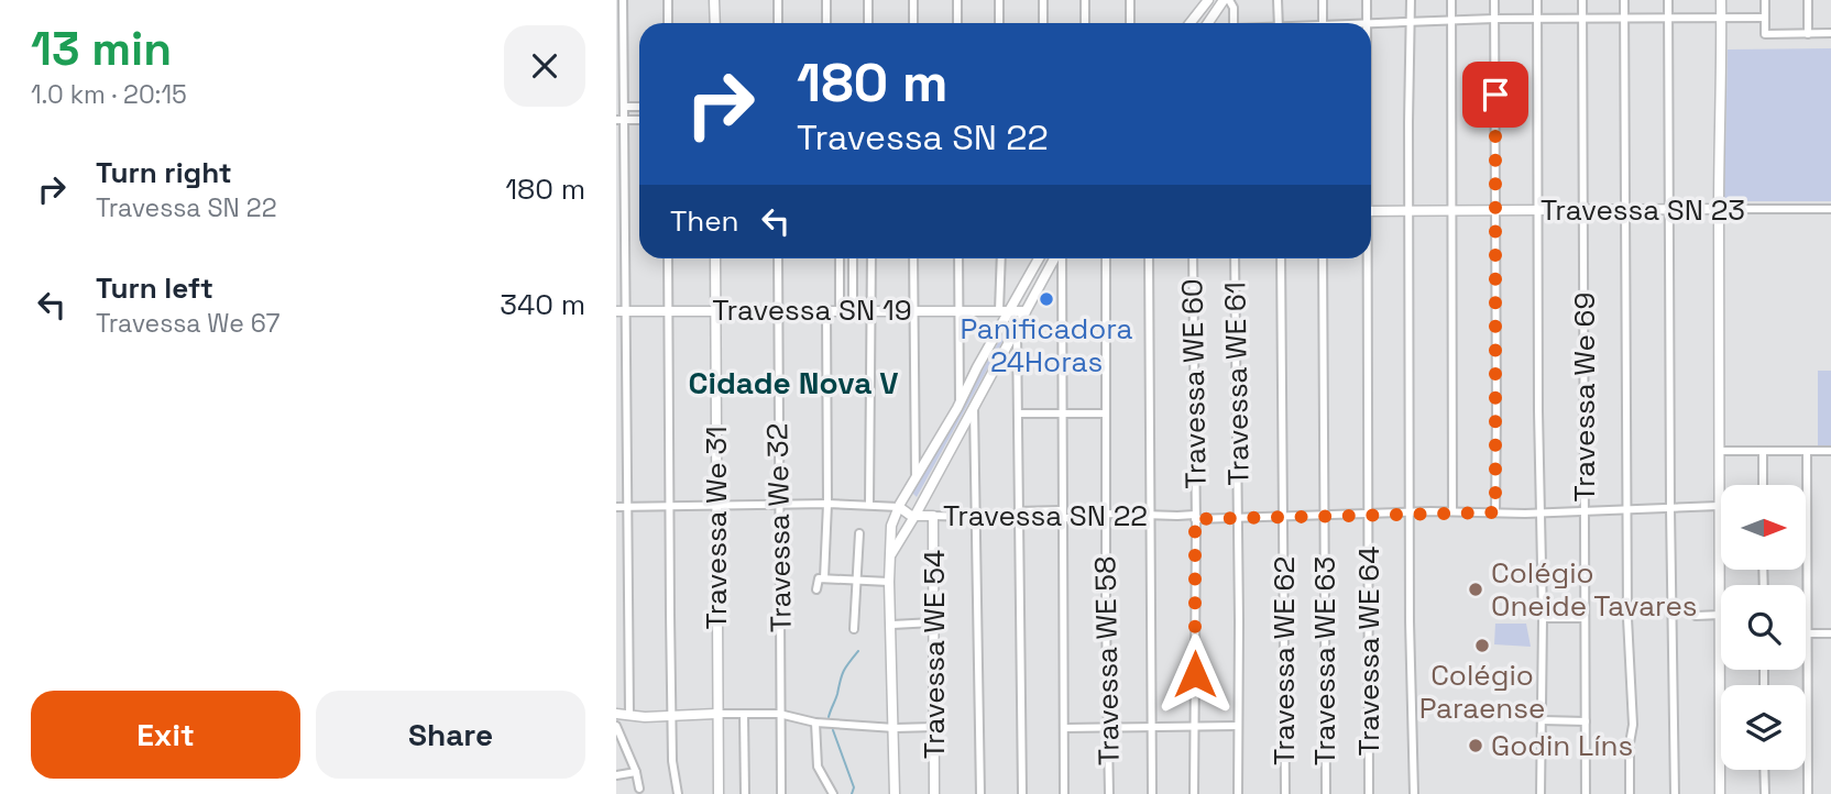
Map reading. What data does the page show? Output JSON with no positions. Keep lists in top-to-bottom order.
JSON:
{
  "streets": {
    "main road": [
      "Travessa SN 23",
      "Travessa SN 19",
      "Travessa SN 22",
      "Travessa We 31",
      "Travessa WE 54"
    ],
    "street": [
      "Travessa WE 60",
      "Travessa WE 61",
      "Travessa We 69",
      "Travessa We 32",
      "Travessa WE 64",
      "Travessa WE 58",
      "Travessa WE 62",
      "Travessa WE 63"
    ]
  },
  "crossings": [
    ["Travessa SN 23", "Travessa We 69"],
    ["Travessa SN 19", "Travessa We 31"],
    ["Travessa SN 19", "Travessa We 32"],
    ["Travessa WE 60", "Travessa SN 22"],
    ["Travessa WE 61", "Travessa SN 22"],
    ["Travessa We 69", "Travessa SN 22"],
    ["Travessa SN 22", "Travessa WE 64"],
    ["Travessa SN 22", "Travessa WE 54"],
    ["Travessa SN 22", "Travessa WE 58"],
    ["Travessa SN 22", "Travessa WE 62"],
    ["Travessa SN 22", "Travessa WE 63"]
  ],
  "districts": ["Cidade Nova V"],
  "places": [
    "Panificadora 24Horas",
    "Colégio Oneide Tavares",
    "Colégio Paraense",
    "Godin Líns"
  ],
  "north": "right",
  "page": {
    "heading": ["13 min", "1.0 km · 20:15"],
    "turn": ["180 m", "Travessa SN 22"],
    "list": [
      {
        "name": "Turn right",
        "note": "Travessa SN 22",
        "value": "180 m"
      },
      {
        "name": "Turn left",
        "note": "Travessa We 67",
        "value": "340 m"
      }
    ],
    "then": "Then",
    "buttons": ["Exit", "Share"]
  }
}
